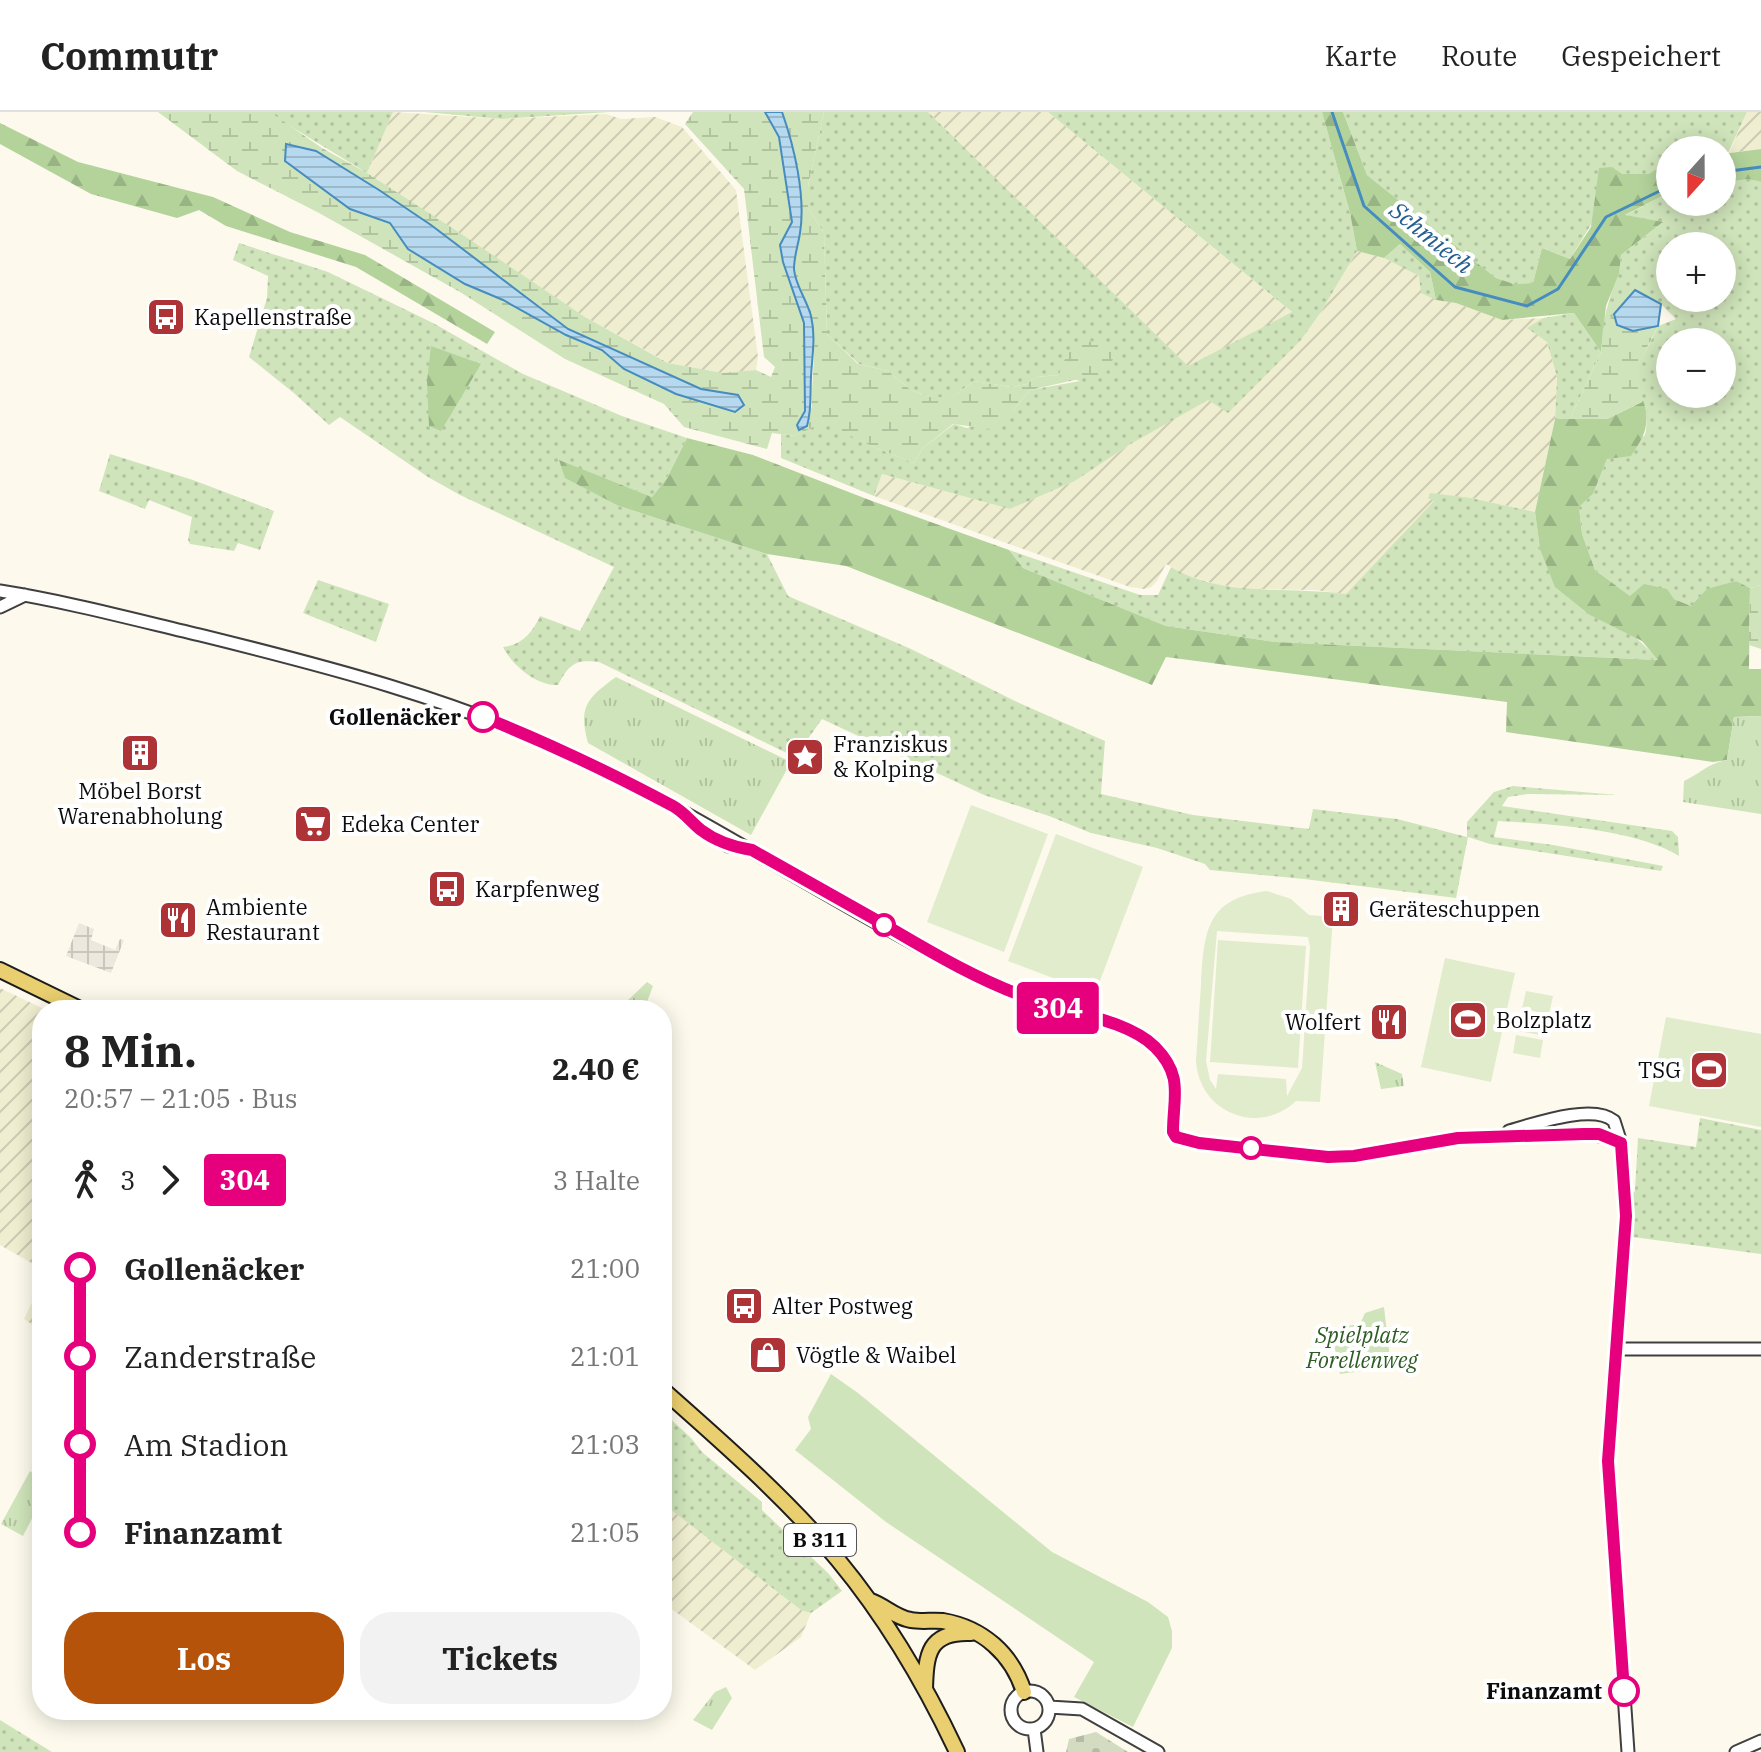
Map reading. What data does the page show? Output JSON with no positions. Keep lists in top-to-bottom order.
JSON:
{
  "streets": {
    "main road": ["B 311"]
  },
  "water": ["Schmiech"],
  "parks": ["Spielplatz Forellenweg"],
  "places": {
    "bus stop": ["Kapellenstraße", "Karpfenweg", "Alter Postweg"],
    "other": ["Gollenäcker", "Finanzamt"],
    "building": ["Möbel Borst Warenabholung", "Geräteschuppen"],
    "place": ["Franziskus & Kolping"],
    "supermarket": ["Edeka Center"],
    "restaurant": ["Ambiente Restaurant", "Wolfert"],
    "sports": ["Bolzplatz", "TSG"],
    "shop": ["Vögtle & Waibel"]
  },
  "lines": ["bus line 304"],
  "north": "bottom",
  "page": {
    "header": "Commutr",
    "nav": ["Karte", "Route", "Gespeichert"],
    "on_map": "304",
    "map_buttons": ["+", "−"],
    "heading": ["8 Min.", "20:57 – 21:05 · Bus", "2.40 €"],
    "legs": ["3", "304", "3 Halte"],
    "list": [
      {
        "name": "Gollenäcker",
        "value": "21:00"
      },
      {
        "name": "Zanderstraße",
        "value": "21:01"
      },
      {
        "name": "Am Stadion",
        "value": "21:03"
      },
      {
        "name": "Finanzamt",
        "value": "21:05"
      }
    ],
    "buttons": ["Los", "Tickets"]
  }
}
